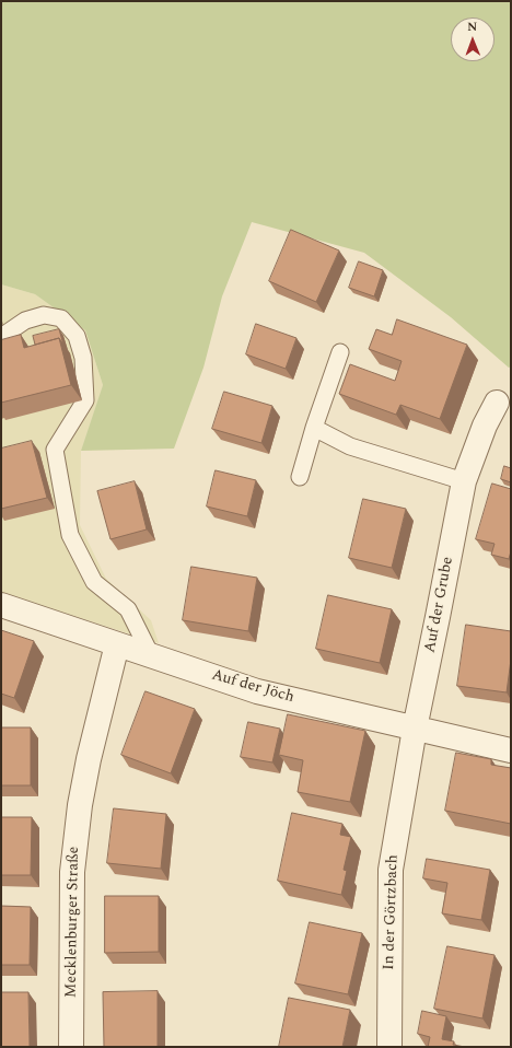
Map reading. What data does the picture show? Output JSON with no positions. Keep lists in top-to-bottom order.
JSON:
{
  "streets": {
    "street": [
      "Auf der Grube",
      "Auf der Jöch",
      "In der Görtzbach",
      "Mecklenburger Straße"
    ]
  },
  "crossings": [
    ["Auf der Grube", "Auf der Jöch"],
    ["Auf der Grube", "In der Görtzbach"],
    ["Auf der Jöch", "In der Görtzbach"],
    ["Auf der Jöch", "Mecklenburger Straße"]
  ],
  "north": "top"
}
